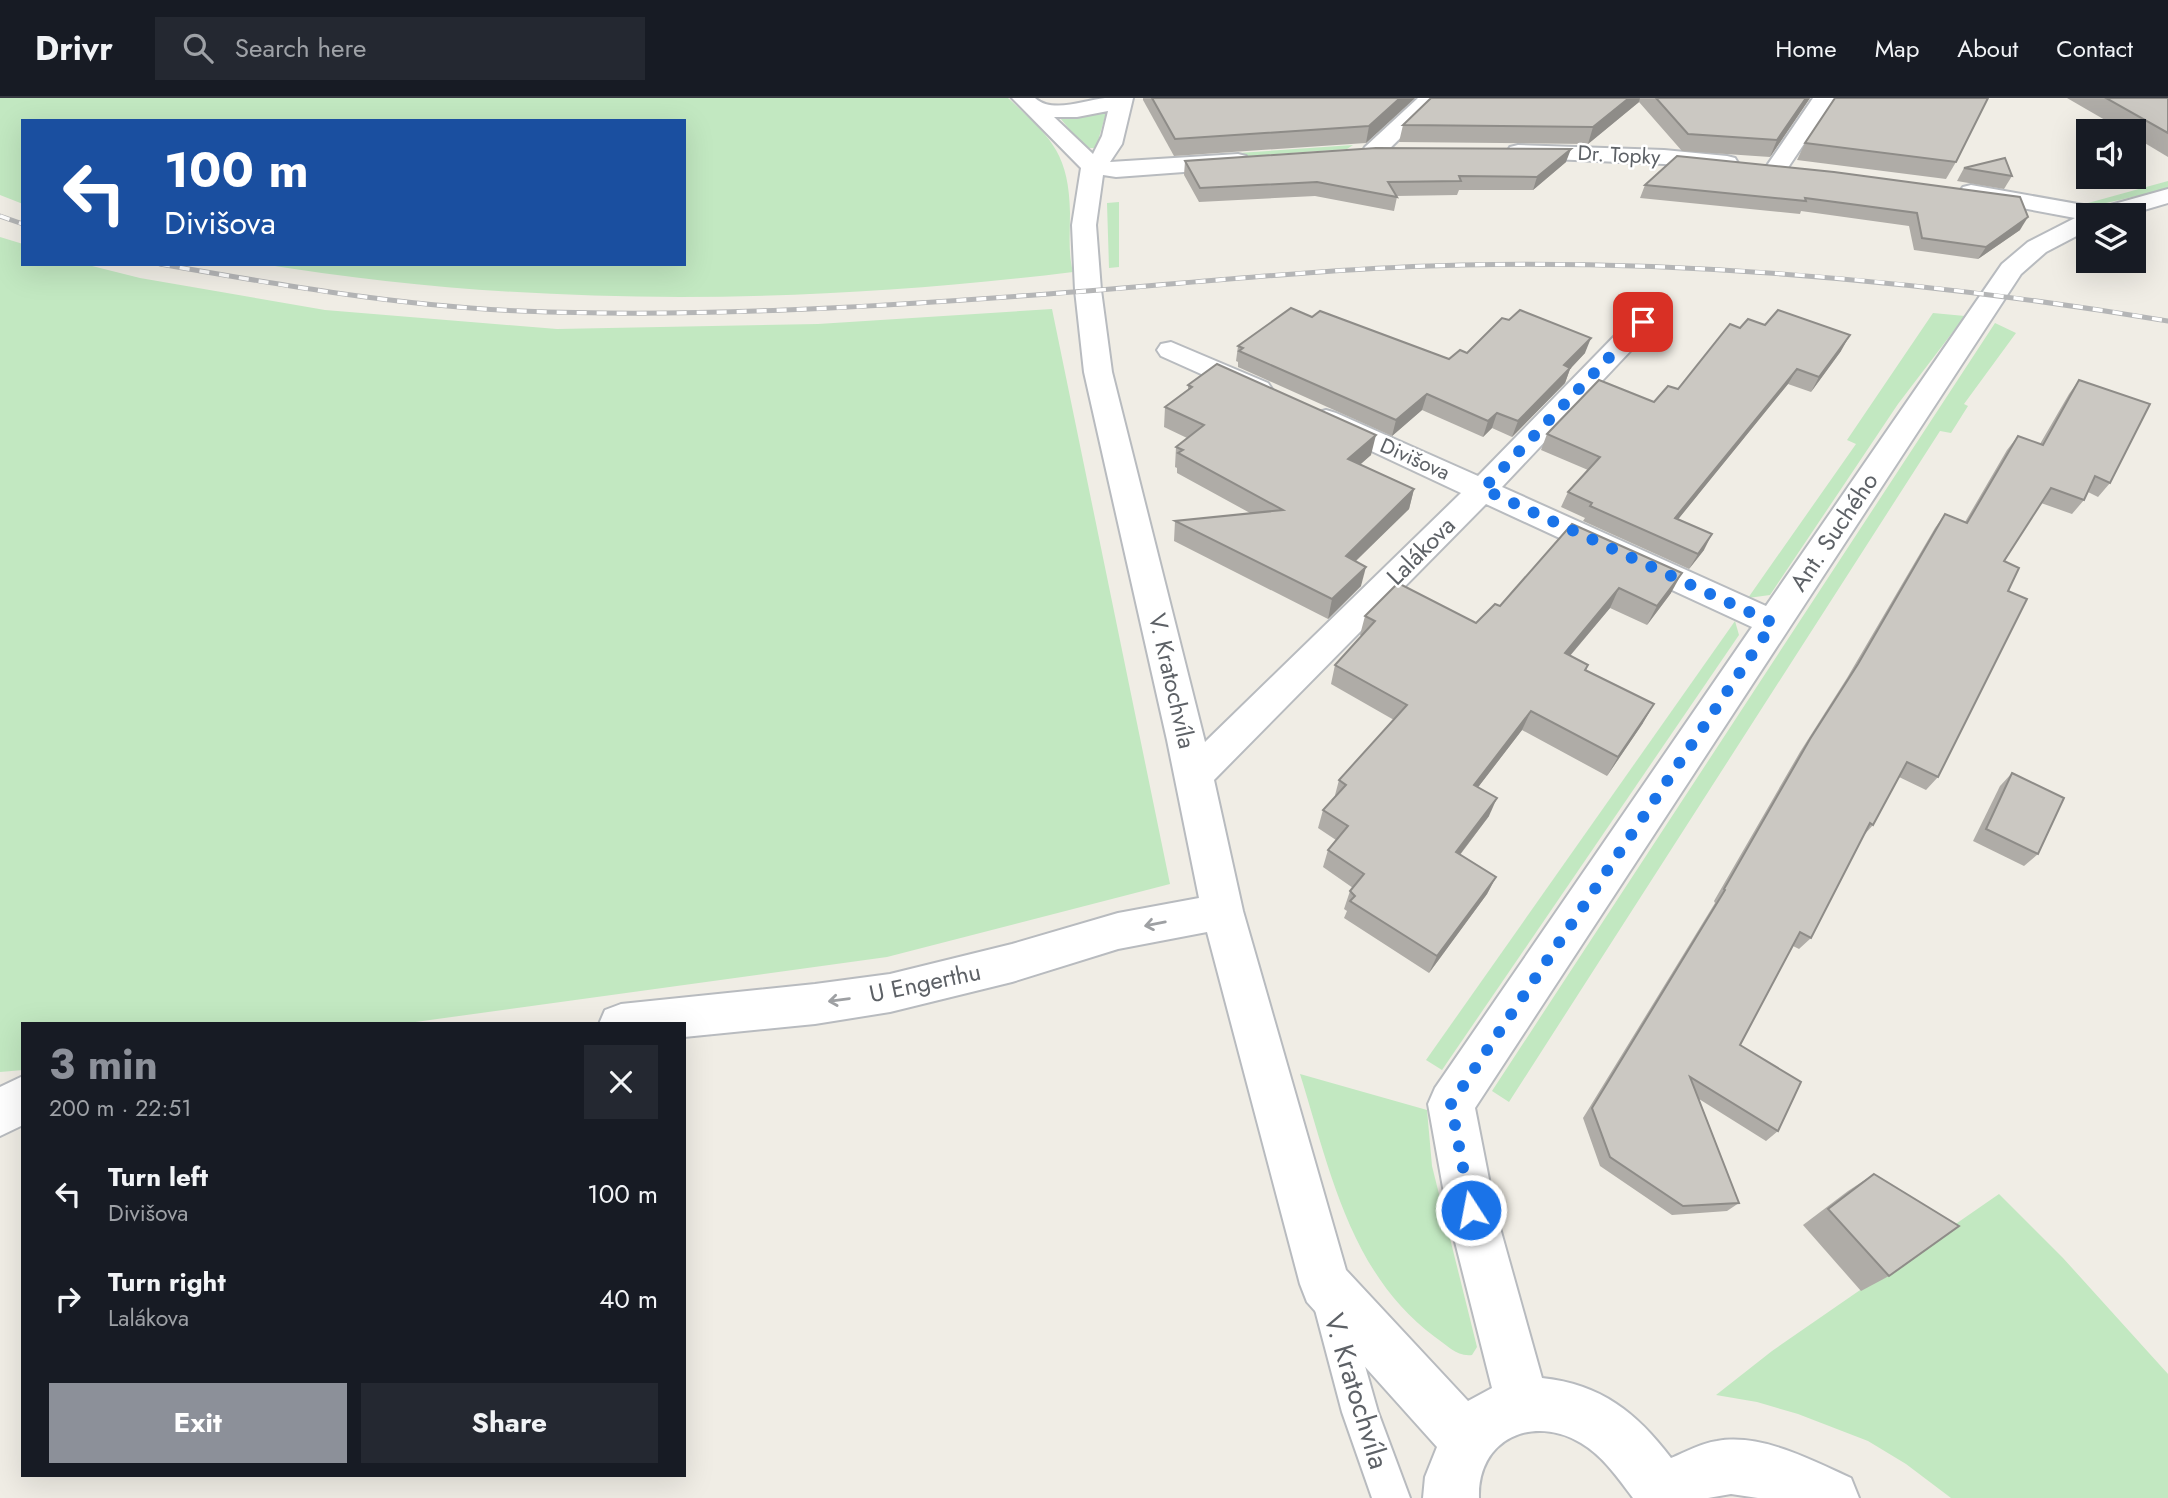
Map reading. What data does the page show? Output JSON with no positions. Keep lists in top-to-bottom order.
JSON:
{
  "streets": {
    "street": [
      "Dr. Topky",
      "Divišova",
      "Ant. Suchého",
      "Lalákova",
      "V. Kratochvíla",
      "U Engerthu"
    ]
  },
  "crossings": [
    ["Divišova", "Ant. Suchého"],
    ["Divišova", "Lalákova"],
    ["Lalákova", "V. Kratochvíla"],
    ["V. Kratochvíla", "U Engerthu"]
  ],
  "one_way": ["U Engerthu"],
  "page": {
    "header": "Drivr",
    "search": "Search here",
    "nav": [
      "Home",
      "Map",
      "About",
      "Contact"
    ],
    "turn": ["100 m", "Divišova"],
    "heading": ["3 min", "200 m · 22:51"],
    "list": [
      {
        "name": "Turn left",
        "note": "Divišova",
        "value": "100 m"
      },
      {
        "name": "Turn right",
        "note": "Lalákova",
        "value": "40 m"
      }
    ],
    "buttons": ["Exit", "Share"]
  }
}
